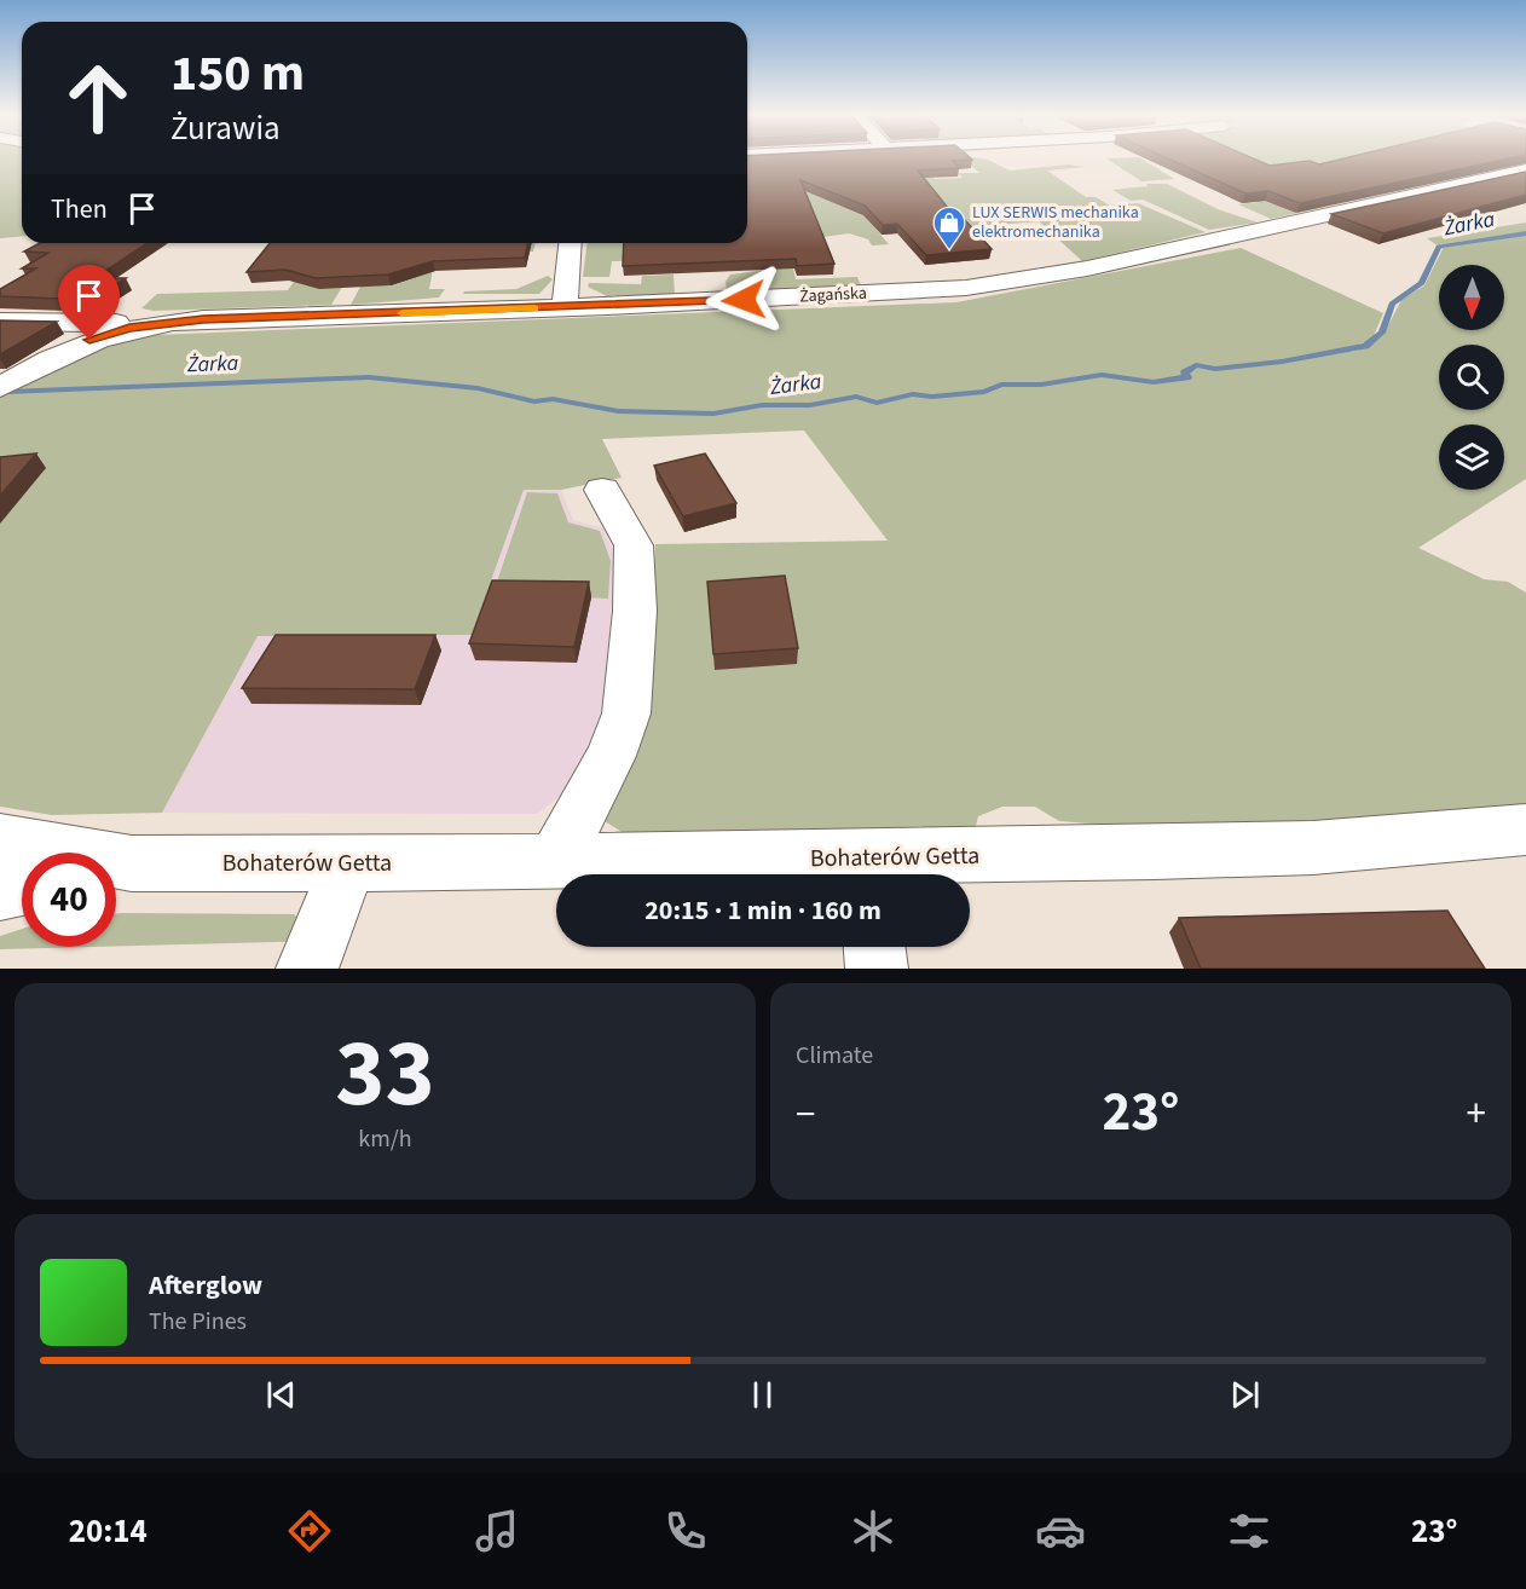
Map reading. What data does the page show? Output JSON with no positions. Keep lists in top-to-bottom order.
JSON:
{
  "streets": {
    "street": ["Żagańska", "Bohaterów Getta"]
  },
  "water": ["Żarka"],
  "places": {
    "shop": ["LUX SERWIS mechanika elektromechanika"]
  },
  "north": "bottom",
  "page": {
    "turn": ["150 m", "Żurawia"],
    "then": "Then",
    "limit": "40",
    "trip": "20:15 · 1 min · 160 m",
    "tile": [
      ["33", "km/h"],
      "Climate"
    ],
    "heat": ["−", "23°", "+"],
    "song": ["Afterglow", "The Pines"],
    "tabs": ["20:14", "23°"]
  }
}
